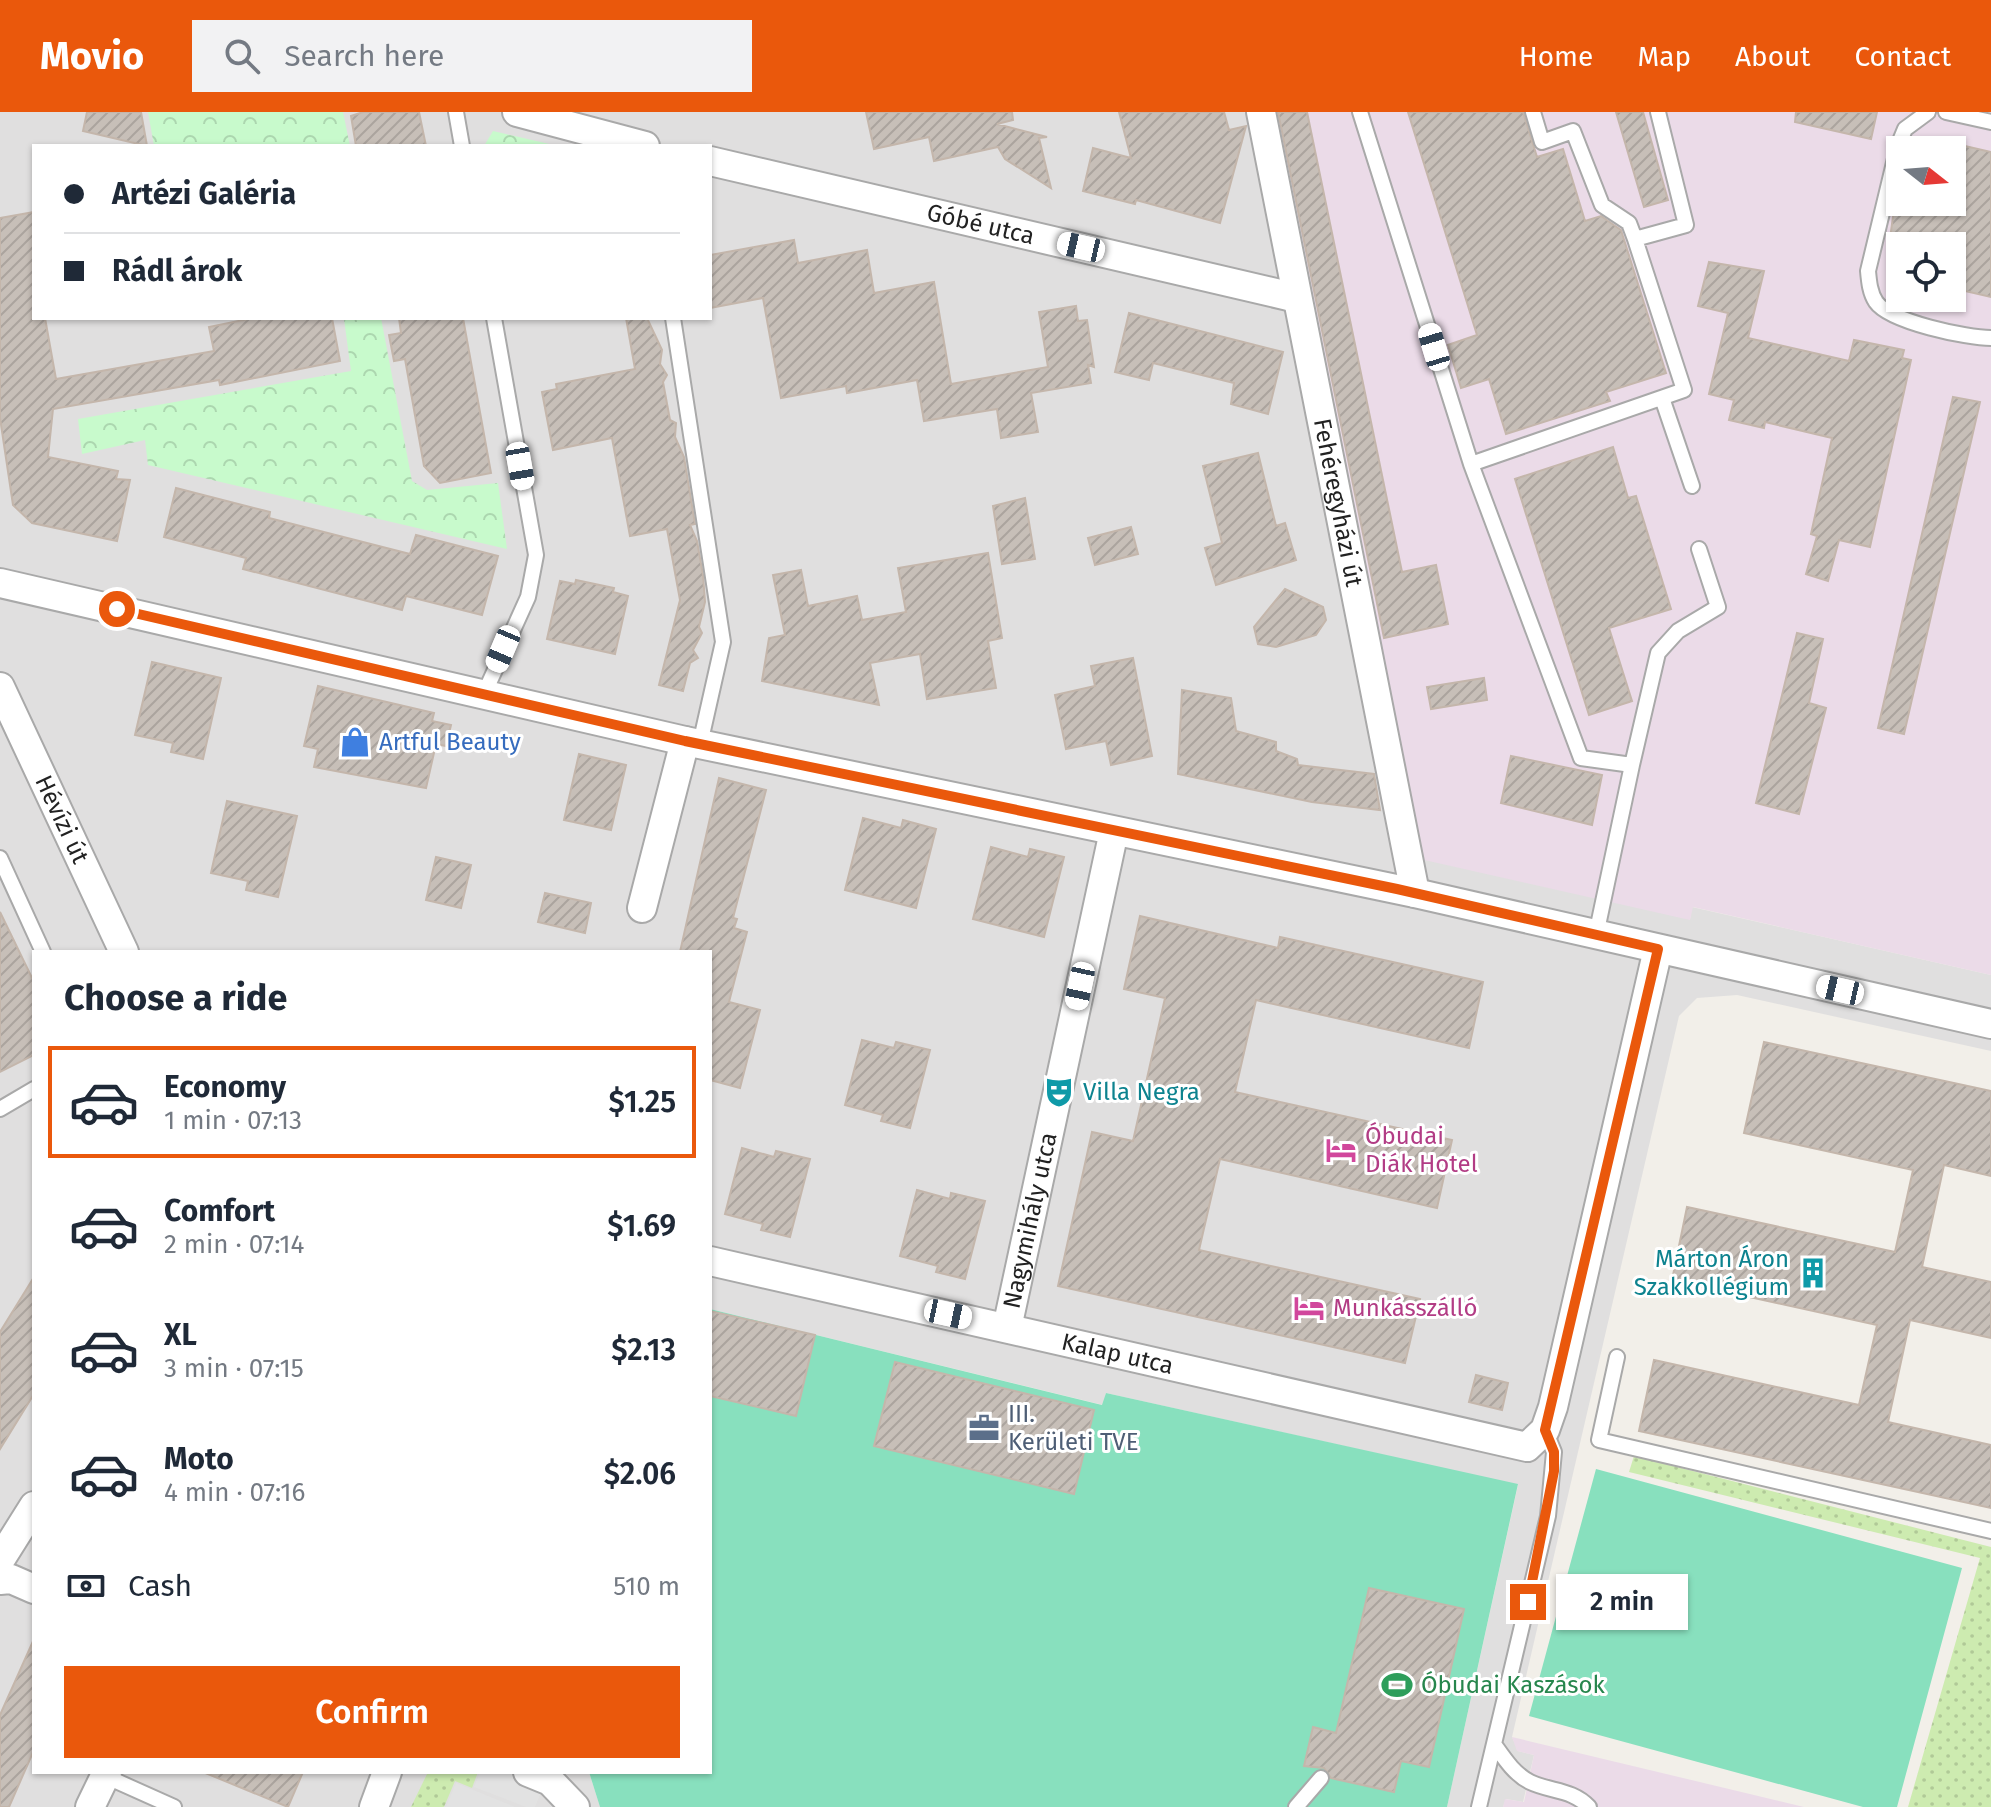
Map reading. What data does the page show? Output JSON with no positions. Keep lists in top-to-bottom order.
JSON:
{
  "streets": {
    "street": [
      "Góbé utca",
      "Fehéregyházi út",
      "Hévízi út",
      "Nagymihály utca",
      "Kalap utca"
    ]
  },
  "crossings": [
    ["Góbé utca", "Fehéregyházi út"],
    ["Nagymihály utca", "Kalap utca"]
  ],
  "places": {
    "shop": ["Artful Beauty"],
    "theatre": ["Villa Negra"],
    "hotel": ["Óbudai Diák Hotel", "Munkásszálló"],
    "building": ["Márton Áron Szakkollégium"],
    "office": ["III. Kerületi TVE"],
    "sports": ["Óbudai Kaszások"]
  },
  "north": "right",
  "page": {
    "header": "Movio",
    "search": "Search here",
    "nav": [
      "Home",
      "Map",
      "About",
      "Contact"
    ],
    "banner": ["Artézi Galéria", "Rádl árok"],
    "heading": "Choose a ride",
    "list": [
      {
        "name": "Economy",
        "note": "1 min · 07:13",
        "value": "$1.25"
      },
      {
        "name": "Comfort",
        "note": "2 min · 07:14",
        "value": "$1.69"
      },
      {
        "name": "XL",
        "note": "3 min · 07:15",
        "value": "$2.13"
      },
      {
        "name": "Moto",
        "note": "4 min · 07:16",
        "value": "$2.06"
      }
    ],
    "pay": ["Cash", "510 m"],
    "bubble": "2 min",
    "buttons": "Confirm"
  }
}
